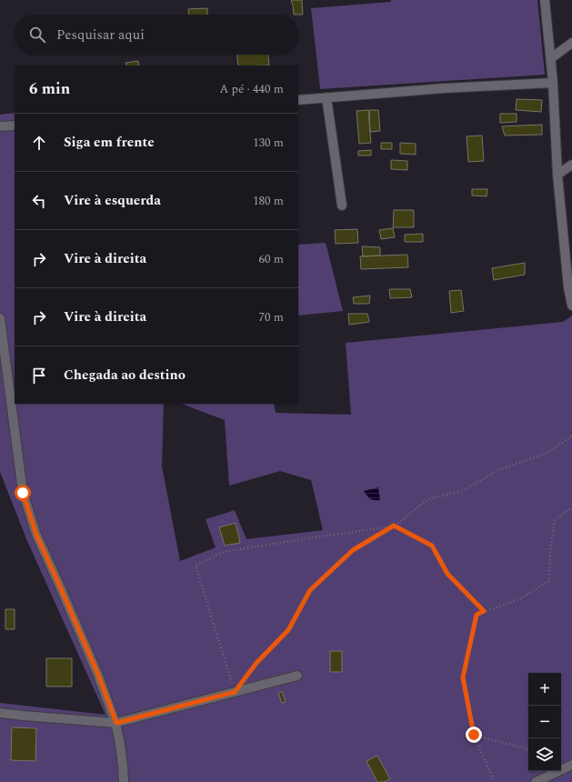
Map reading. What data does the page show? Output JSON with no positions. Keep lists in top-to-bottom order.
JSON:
{
  "page": {
    "search": "Pesquisar aqui",
    "heading": ["6 min", "A pé · 440 m"],
    "list": [
      ["Siga em frente", "130 m"],
      ["Vire à esquerda", "180 m"],
      ["Vire à direita", "60 m"],
      ["Vire à direita", "70 m"],
      "Chegada ao destino"
    ],
    "map_buttons": ["+", "−"]
  }
}
